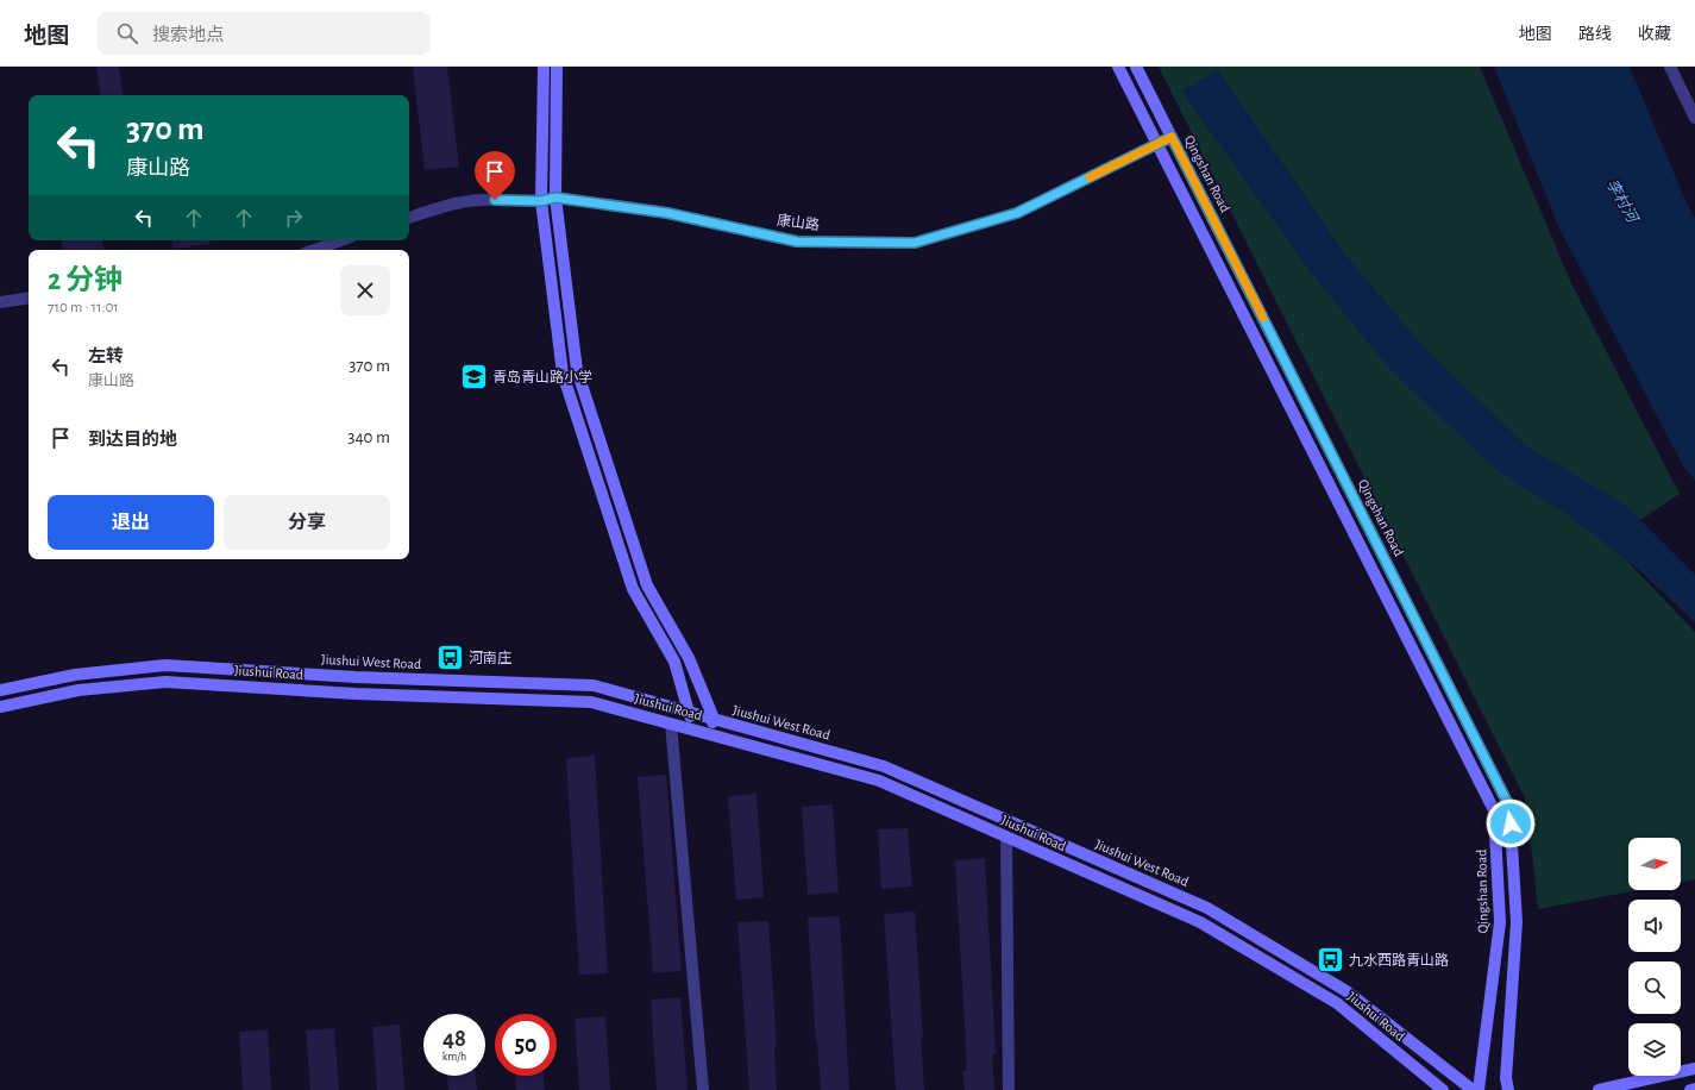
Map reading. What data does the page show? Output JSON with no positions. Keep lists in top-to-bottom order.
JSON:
{
  "streets": {
    "main road": ["Qingshan Road", "Jiushui West Road", "Jiushui Road"],
    "street": ["康山路"]
  },
  "crossings": [
    ["Qingshan Road", "康山路"]
  ],
  "water": ["李村河"],
  "places": {
    "school or university": ["青岛青山路小学"],
    "bus stop": ["河南庄", "九水西路青山路"]
  },
  "north": "right",
  "page": {
    "header": "地图",
    "search": "搜索地点",
    "nav": ["地图", "路线", "收藏"],
    "turn": ["370 m", "康山路"],
    "heading": ["2 分钟", "710 m · 11:01"],
    "list": [
      {
        "name": "左转",
        "note": "康山路",
        "value": "370 m"
      },
      {
        "name": "到达目的地",
        "value": "340 m"
      }
    ],
    "buttons": ["退出", "分享"],
    "speed": "48 km/h",
    "limit": "50"
  }
}
